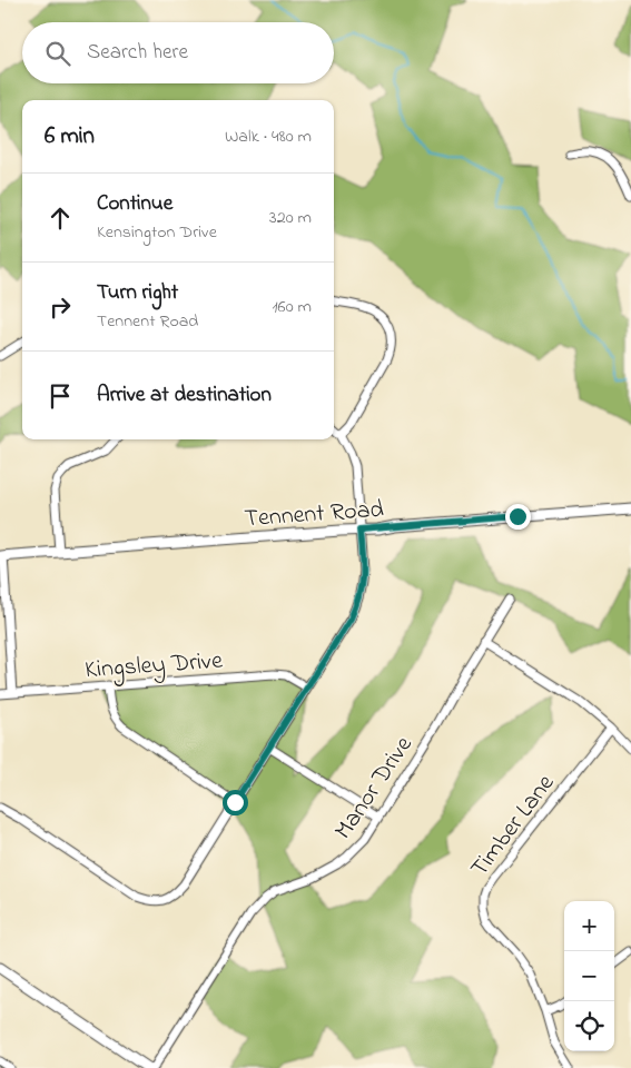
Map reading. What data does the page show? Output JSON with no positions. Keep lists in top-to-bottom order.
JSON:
{
  "streets": {
    "street": [
      "Tennent Road",
      "Kingsley Drive",
      "Manor Drive",
      "Timber Lane"
    ]
  },
  "page": {
    "search": "Search here",
    "heading": ["6 min", "Walk · 480 m"],
    "list": [
      ["Continue", "Kensington Drive", "320 m"],
      ["Turn right", "Tennent Road", "160 m"],
      "Arrive at destination"
    ],
    "map_buttons": ["+", "−"]
  }
}
